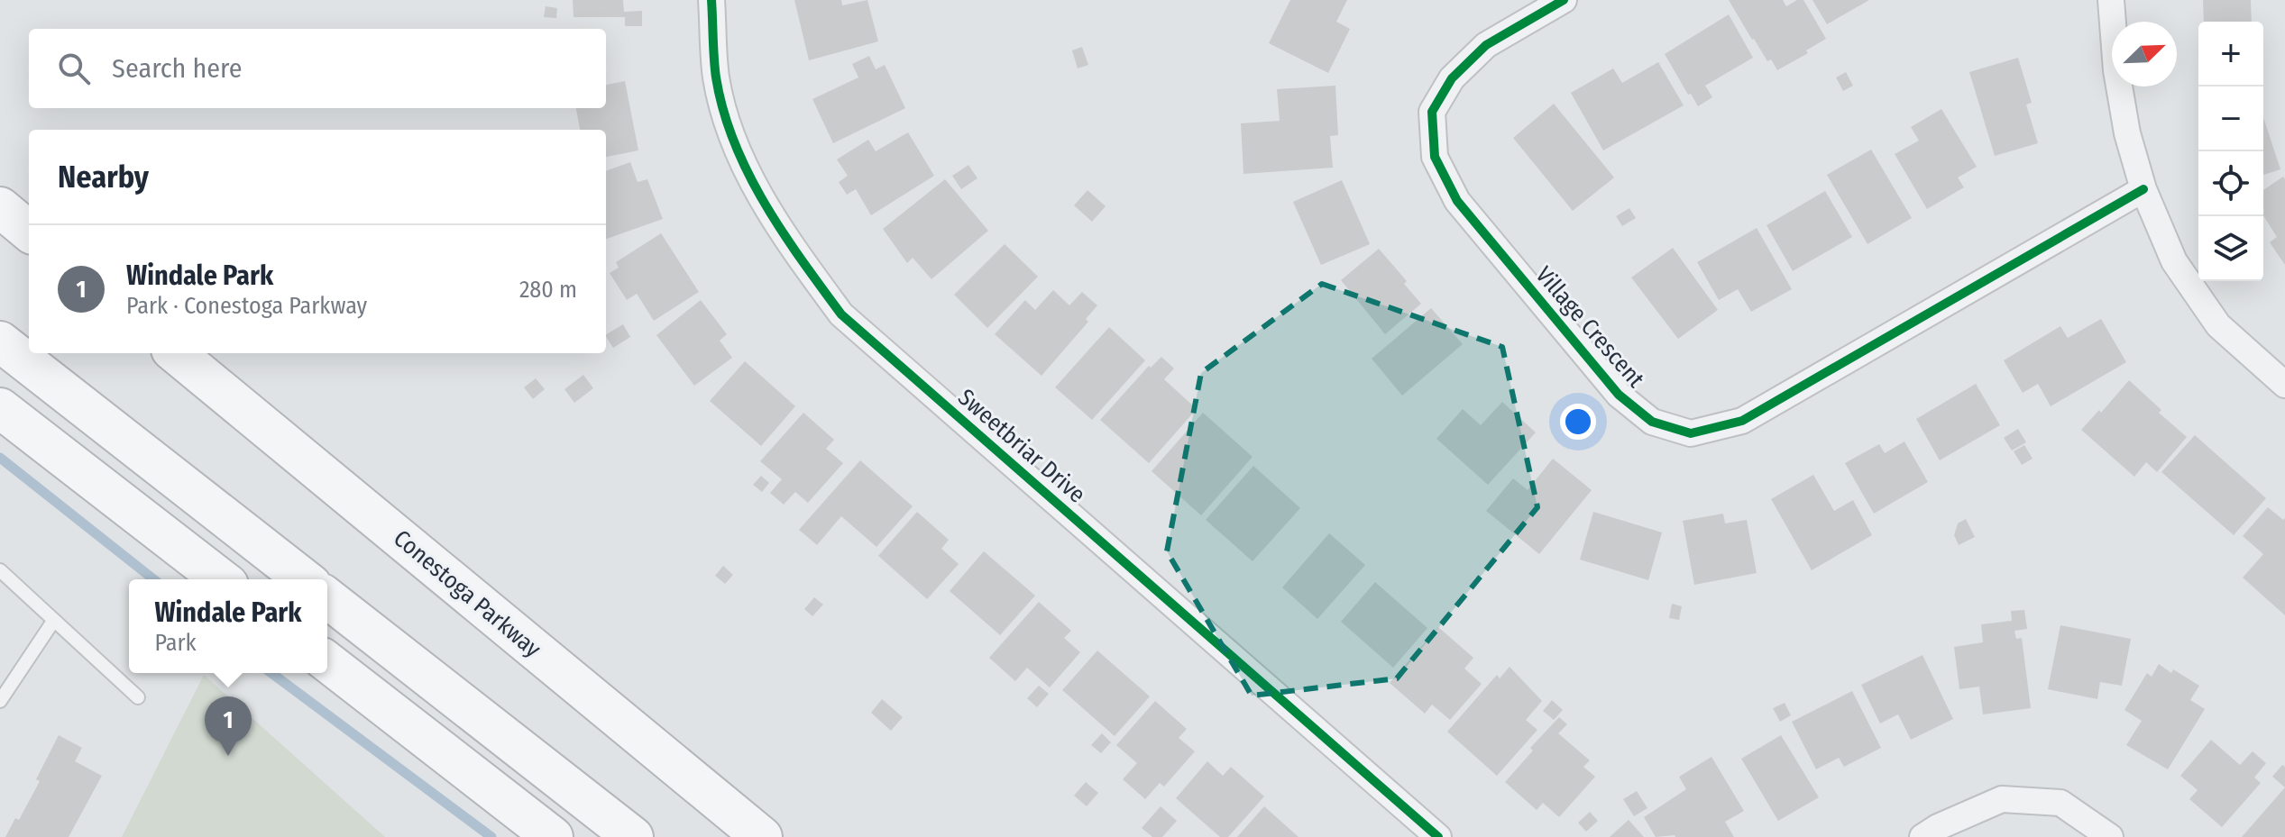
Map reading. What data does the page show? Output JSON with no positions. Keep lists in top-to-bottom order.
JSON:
{
  "streets": {
    "highway": ["Conestoga Parkway"],
    "street": ["Village Crescent", "Sweetbriar Drive"]
  },
  "north": "top right",
  "page": {
    "map_buttons": ["+", "−"],
    "search": "Search here",
    "heading": "Nearby",
    "list": [
      {
        "mark": "1",
        "name": "Windale Park",
        "note": "Park · Conestoga Parkway",
        "value": "280 m"
      }
    ],
    "popup": ["Windale Park", "Park"],
    "pins": "1"
  }
}
